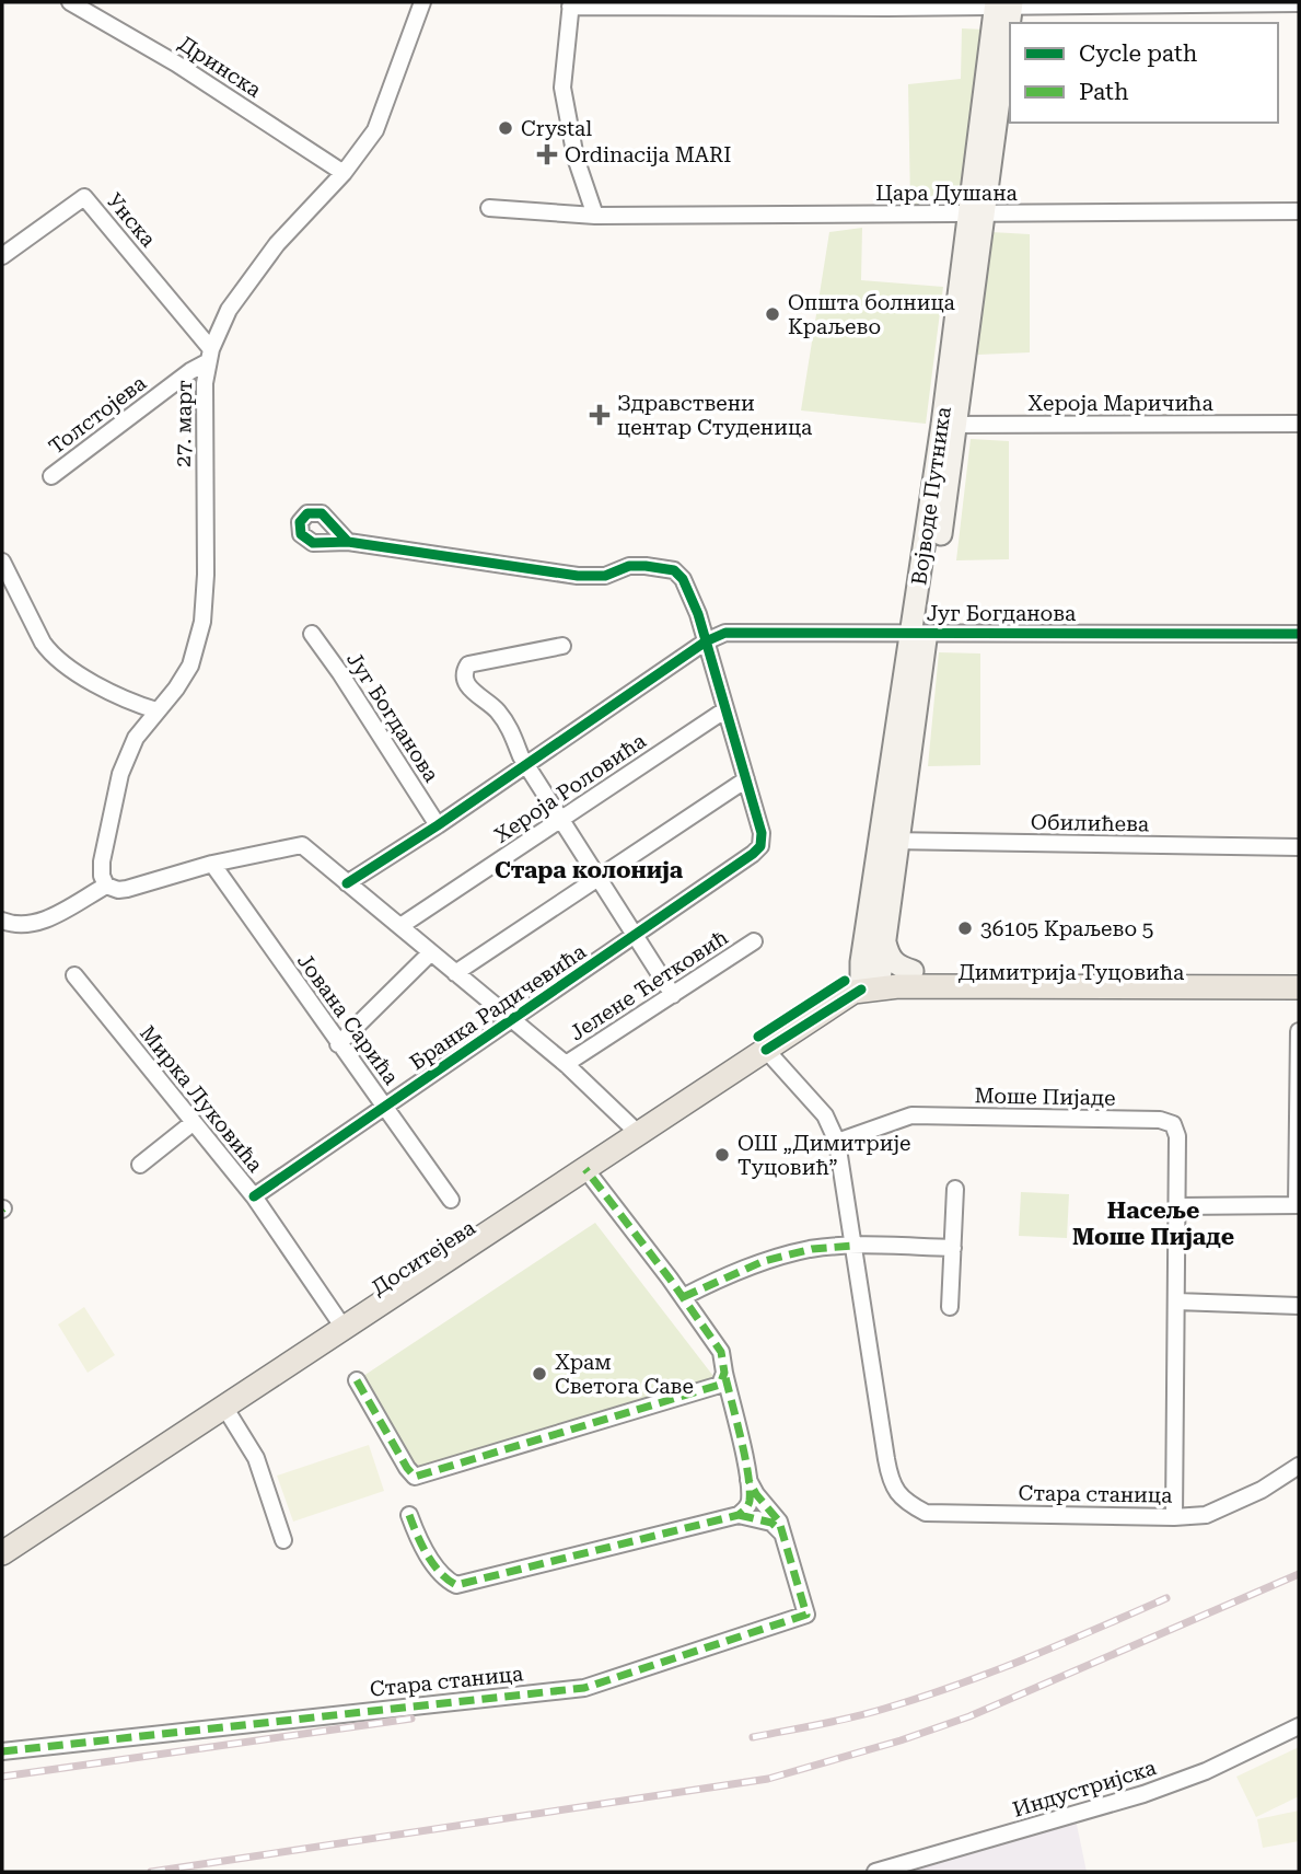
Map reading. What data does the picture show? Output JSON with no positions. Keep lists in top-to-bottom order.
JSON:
{
  "streets": {
    "main road": ["Војводе Путника", "Димитрија Туцовића", "Доситејева"],
    "street": [
      "Дринска",
      "Цара Душана",
      "Унска",
      "Хероја Маричића",
      "Толстојева",
      "27. март",
      "Југ Богданова",
      "Хероја Роловића",
      "Обилићева",
      "Јелене Ћетковић",
      "Бранка Радичевића",
      "Јована Сарића",
      "Моше Пијаде",
      "Мирка Луковића",
      "Стара станица",
      "Индустријска"
    ]
  },
  "crossings": [
    ["Дринска", "27. март"],
    ["Цара Душана", "Војводе Путника"],
    ["Унска", "Толстојева"],
    ["Унска", "27. март"],
    ["Хероја Маричића", "Војводе Путника"],
    ["Толстојева", "27. март"],
    ["Војводе Путника", "Југ Богданова"],
    ["Војводе Путника", "Обилићева"],
    ["Војводе Путника", "Димитрија Туцовића"],
    ["Војводе Путника", "Доситејева"],
    ["Димитрија Туцовића", "Доситејева"],
    ["Бранка Радичевића", "Јована Сарића"],
    ["Бранка Радичевића", "Мирка Луковића"],
    ["Моше Пијаде", "Стара станица"],
    ["Мирка Луковића", "Доситејева"],
    ["Доситејева", "Стара станица"]
  ],
  "districts": ["Стара колонија", "Насеље Моше Пијаде"],
  "places": {
    "other": [
      "Crystal",
      "Општа болница Краљево",
      "36105 Краљево 5",
      "ОШ „Димитрије Туцовић”",
      "Храм Светога Саве"
    ],
    "health": ["Ordinacija MARI", "Здравствени центар Студеница"]
  },
  "legend": ["Cycle path", "Path"]
}
